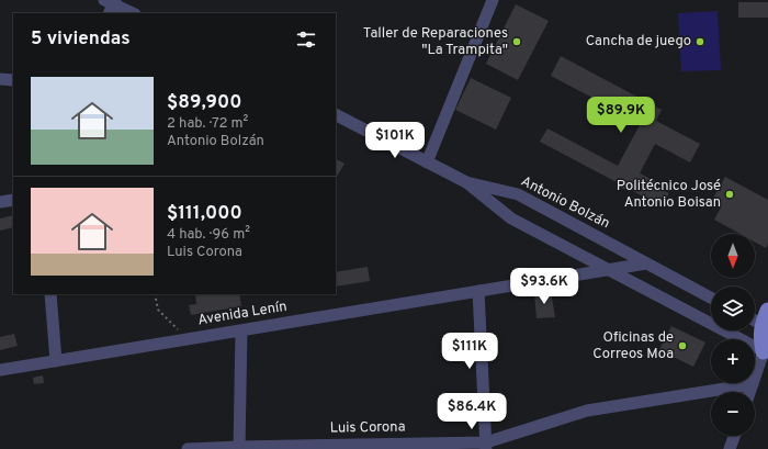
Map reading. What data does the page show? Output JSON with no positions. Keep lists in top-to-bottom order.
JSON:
{
  "streets": {
    "street": ["Antonio Bolzán", "Avenida Lenín", "Luis Corona"]
  },
  "crossings": [
    ["Antonio Bolzán", "Avenida Lenín"]
  ],
  "places": [
    "Taller de Reparaciones \"La Trampita\"",
    "Cancha de juego",
    "Politécnico José Antonio Boisan",
    "Oficinas de Correos Moa"
  ],
  "north": "bottom",
  "page": {
    "heading": "5 viviendas",
    "list": [
      {
        "name": "$89,900",
        "note": "2 hab. · 72 m² · Antonio Bolzán"
      },
      {
        "name": "$111,000",
        "note": "4 hab. · 96 m² · Luis Corona"
      }
    ],
    "price": [
      "$89.9K",
      "$101K",
      "$93.6K",
      "$111K",
      "$86.4K"
    ],
    "map_buttons": ["+", "−"]
  }
}
